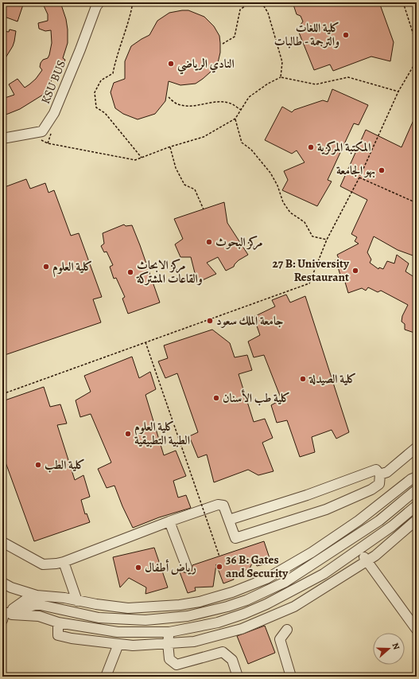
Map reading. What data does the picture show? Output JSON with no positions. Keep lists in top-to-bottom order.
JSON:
{
  "streets": {
    "lane": ["KSU BUS"]
  },
  "places": [
    "كلية اللغات والترجمة - طالبات",
    "النادي الرياضي",
    "المكتبة المركزية",
    "بهو الجامعة",
    "مركز البحوث",
    "كلية العلوم",
    "27 B: University Restaurant",
    "مركز الابحاث والقاعات المشتركة",
    "جامعة الملك سعود",
    "كلية الصيدلة",
    "كلية طب الأسنان",
    "كلية العلوم الطبية التطبيقية",
    "كلية الطب",
    "36 B: Gates and Security",
    "رياض أطفال"
  ],
  "north": "right"
}
